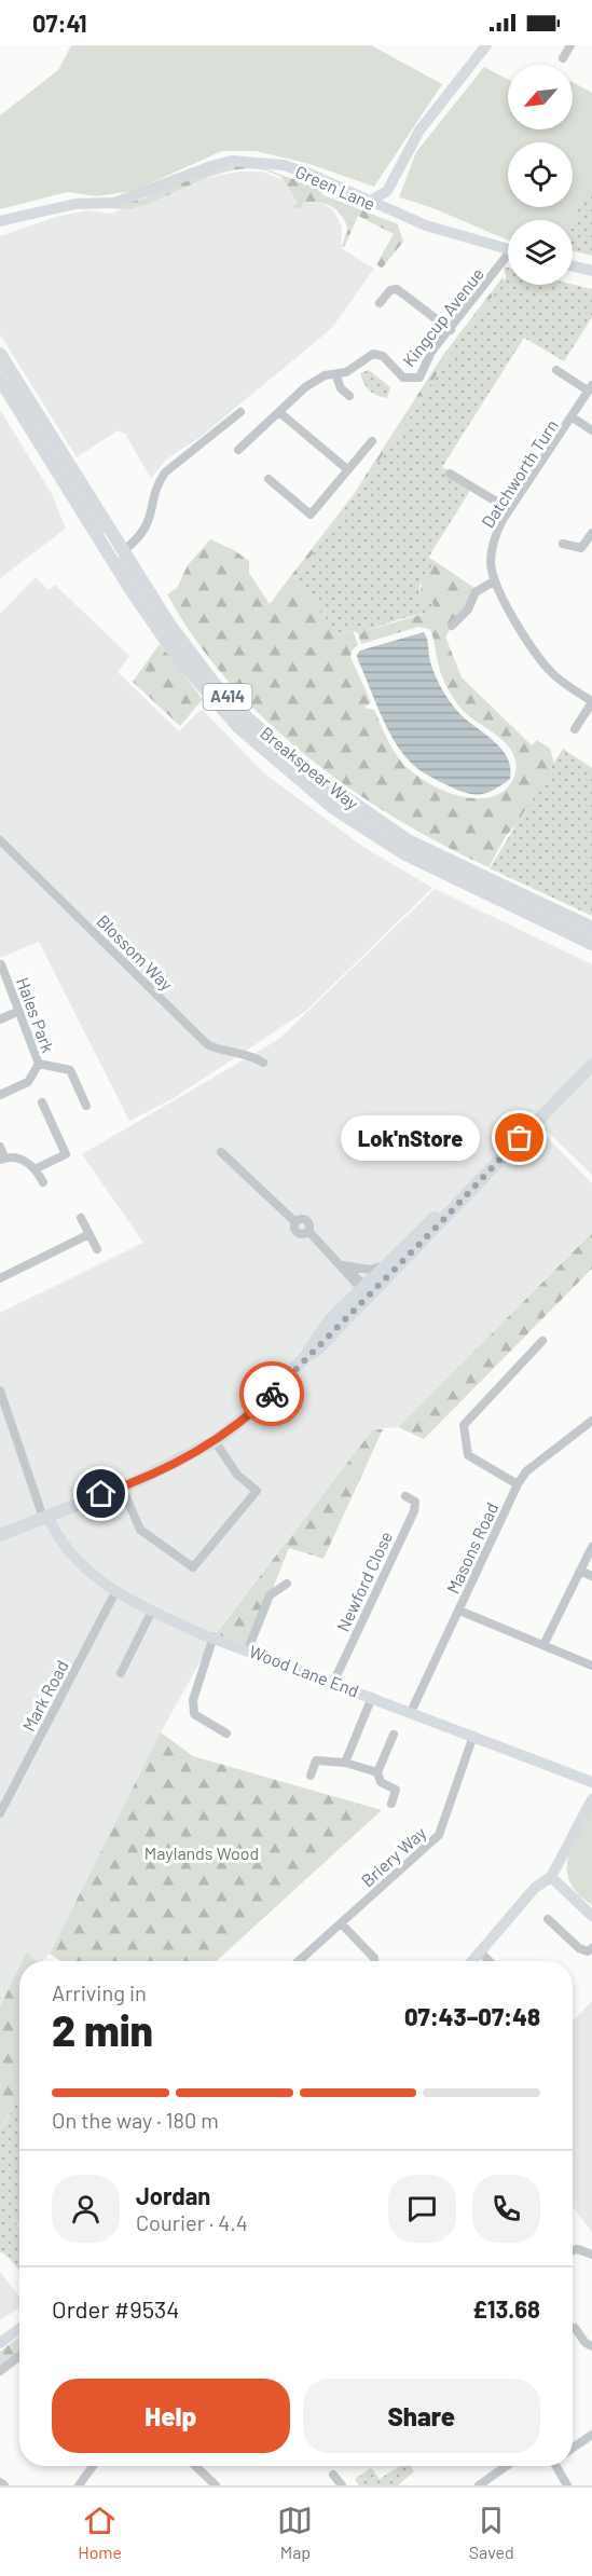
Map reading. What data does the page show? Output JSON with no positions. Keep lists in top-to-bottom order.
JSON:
{
  "streets": {
    "main road": ["A414", "Breakspear Way"],
    "street": [
      "Green Lane",
      "Kingcup Avenue",
      "Datchworth Turn",
      "Blossom Way",
      "Hales Park",
      "Masons Road",
      "Newford Close",
      "Wood Lane End",
      "Mark Road",
      "Briery Way"
    ]
  },
  "crossings": [
    ["Masons Road", "Wood Lane End"],
    ["Newford Close", "Wood Lane End"],
    ["Wood Lane End", "Mark Road"],
    ["Wood Lane End", "Briery Way"]
  ],
  "parks": ["Maylands Wood"],
  "places": ["Lok'nStore"],
  "north": "bottom left",
  "page": {
    "status": "07:41",
    "bubble": "Lok'nStore",
    "heading": ["2 min", "Arriving in", "07:43–07:48"],
    "panel": [
      "Jordan",
      "Courier · 4.4",
      "Order #9534",
      "£13.68"
    ],
    "bar": "On the way · 180 m",
    "buttons": ["Help", "Share"],
    "tabs": ["Home", "Map", "Saved"]
  }
}
